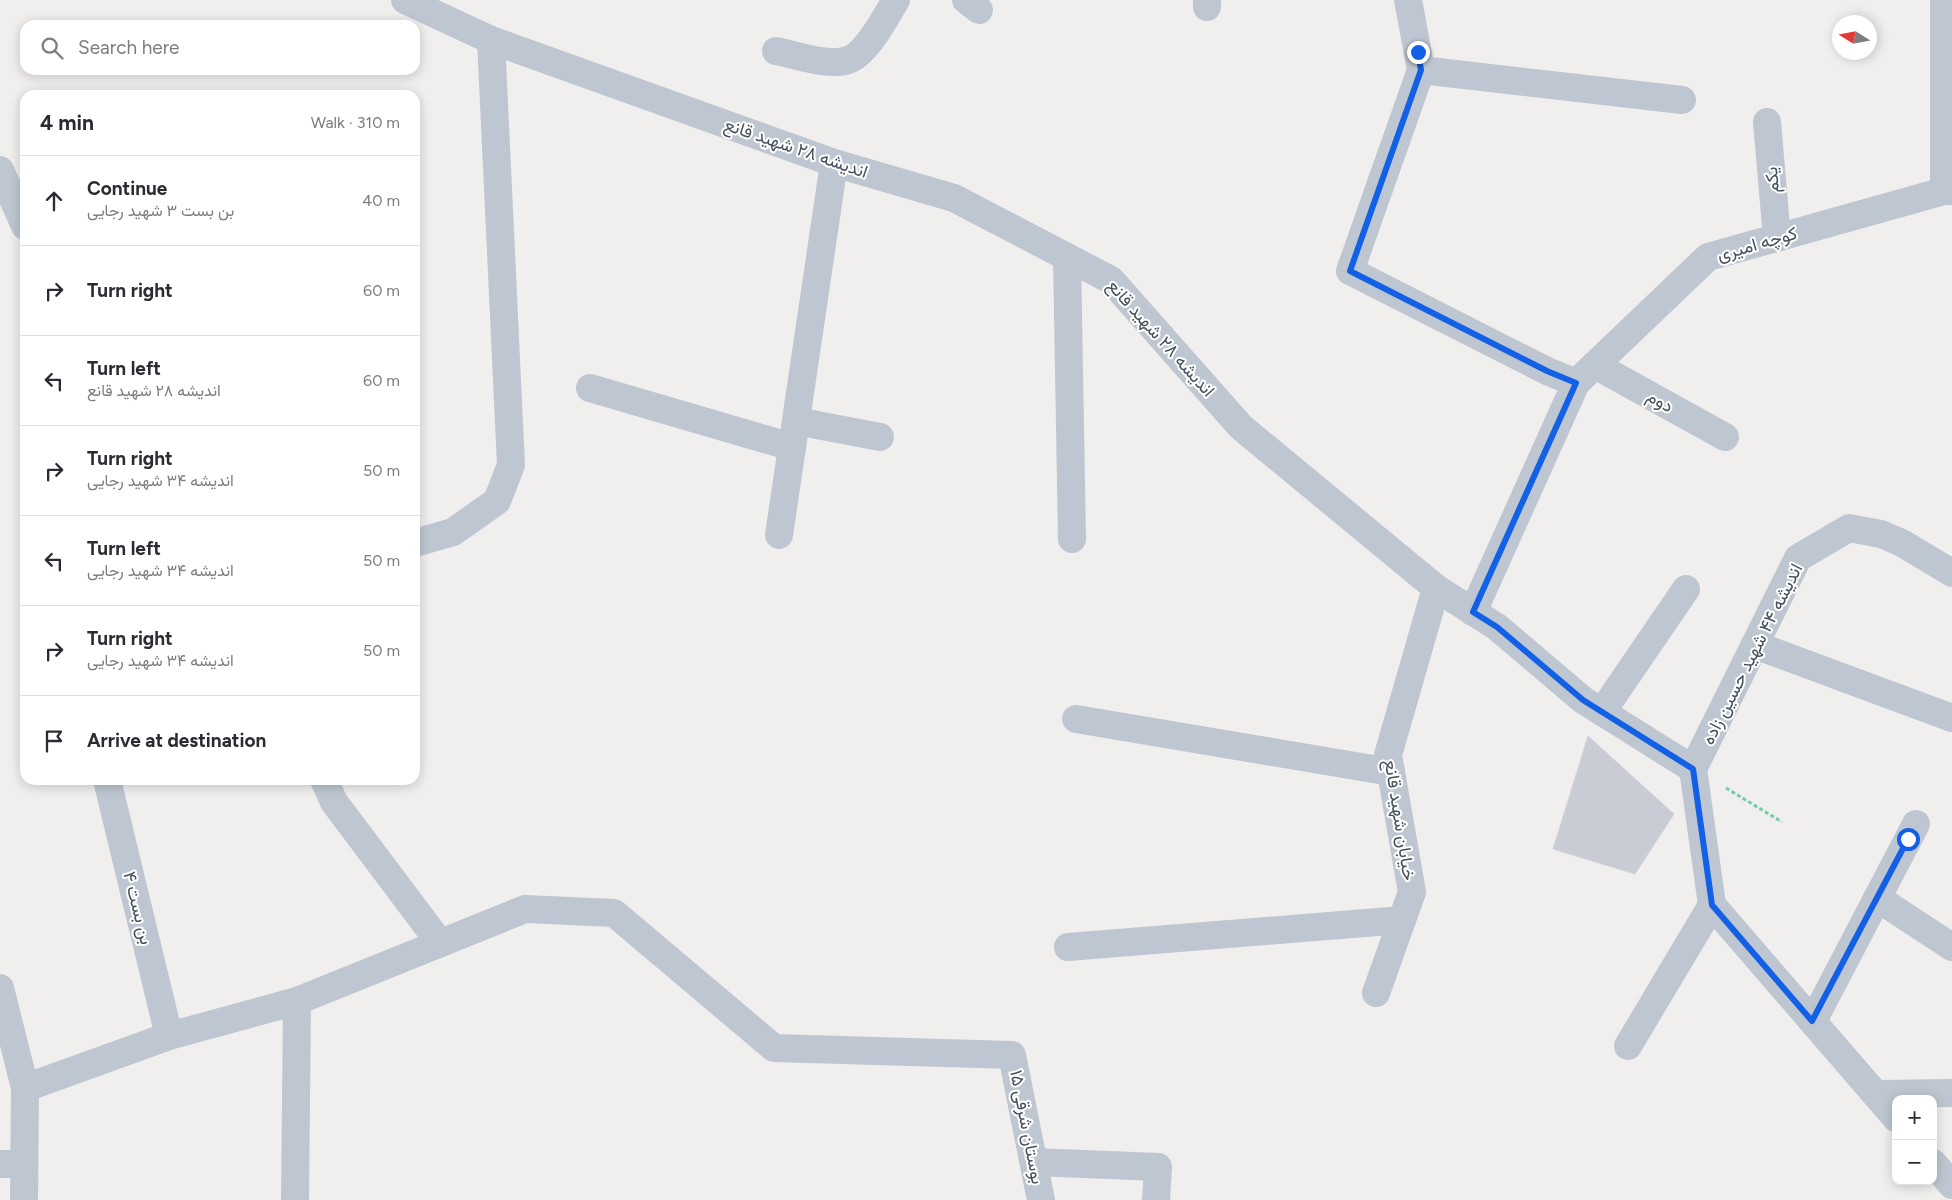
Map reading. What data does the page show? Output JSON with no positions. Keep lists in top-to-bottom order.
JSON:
{
  "streets": {
    "street": [
      "اندیشه ۲۸ شهید قانع",
      "یکم",
      "کوچه امیری",
      "دوم",
      "اندیشه ۴۴ شهید حسین زاده",
      "خیابان شهید قانع",
      "بن بست ۴",
      "بوستان شرقی ۱۵"
    ]
  },
  "crossings": [
    ["اندیشه ۲۸ شهید قانع", "اندیشه ۴۴ شهید حسین زاده"],
    ["اندیشه ۲۸ شهید قانع", "خیابان شهید قانع"],
    ["یکم", "کوچه امیری"],
    ["کوچه امیری", "دوم"]
  ],
  "north": "left",
  "page": {
    "search": "Search here",
    "heading": ["4 min", "Walk · 310 m"],
    "list": [
      ["Continue", "بن بست ۳ شهید رجایی", "40 m"],
      ["Turn right", "60 m"],
      ["Turn left", "اندیشه ۲۸ شهید قانع", "60 m"],
      ["Turn right", "اندیشه ۳۴ شهید رجایی", "50 m"],
      ["Turn left", "اندیشه ۳۴ شهید رجایی", "50 m"],
      ["Turn right", "اندیشه ۳۴ شهید رجایی", "50 m"],
      "Arrive at destination"
    ],
    "map_buttons": ["+", "−"]
  }
}
